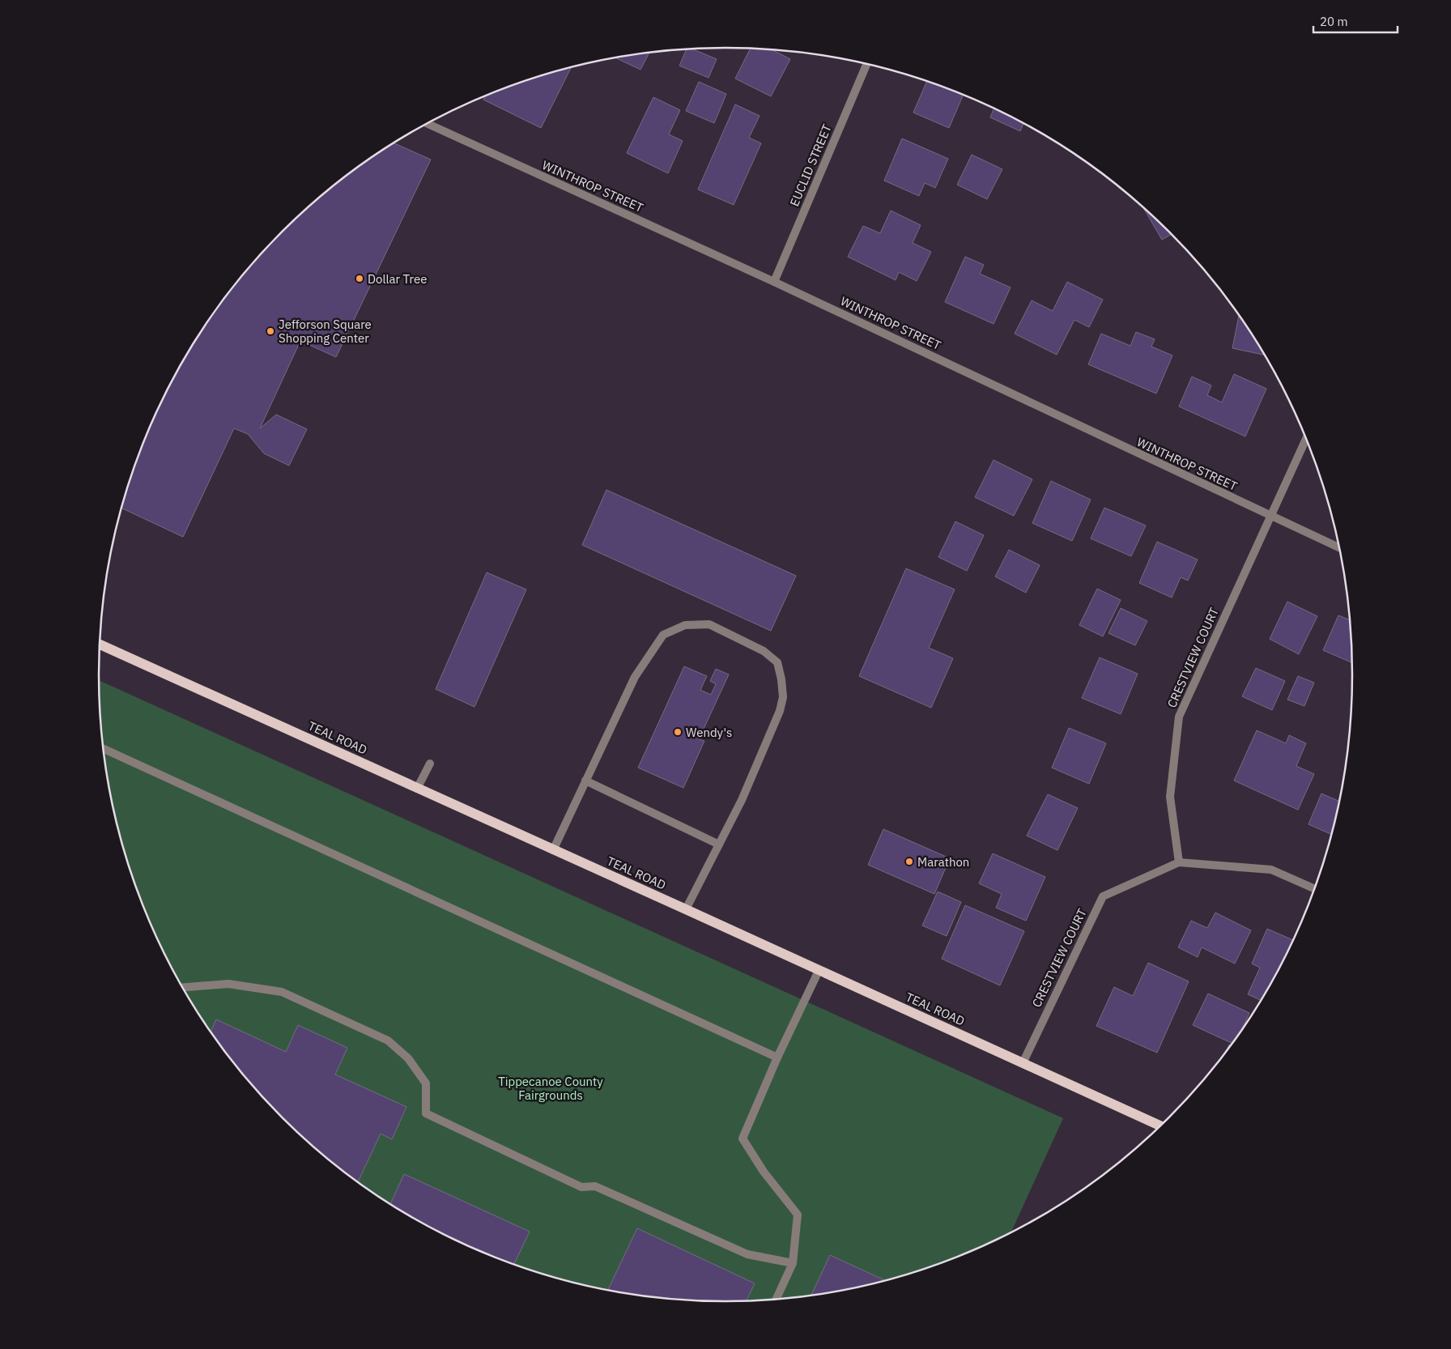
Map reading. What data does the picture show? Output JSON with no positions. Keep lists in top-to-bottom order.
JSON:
{
  "streets": {
    "main road": ["TEAL ROAD"],
    "street": ["EUCLID STREET", "WINTHROP STREET", "CRESTVIEW COURT"]
  },
  "crossings": [
    ["EUCLID STREET", "WINTHROP STREET"],
    ["WINTHROP STREET", "CRESTVIEW COURT"],
    ["CRESTVIEW COURT", "TEAL ROAD"]
  ],
  "parks": ["Tippecanoe County Fairgrounds"],
  "places": [
    "Dollar Tree",
    "Jefforson Square Shopping Center",
    "Wendy's",
    "Marathon"
  ],
  "scale_bar": "20 m"
}
